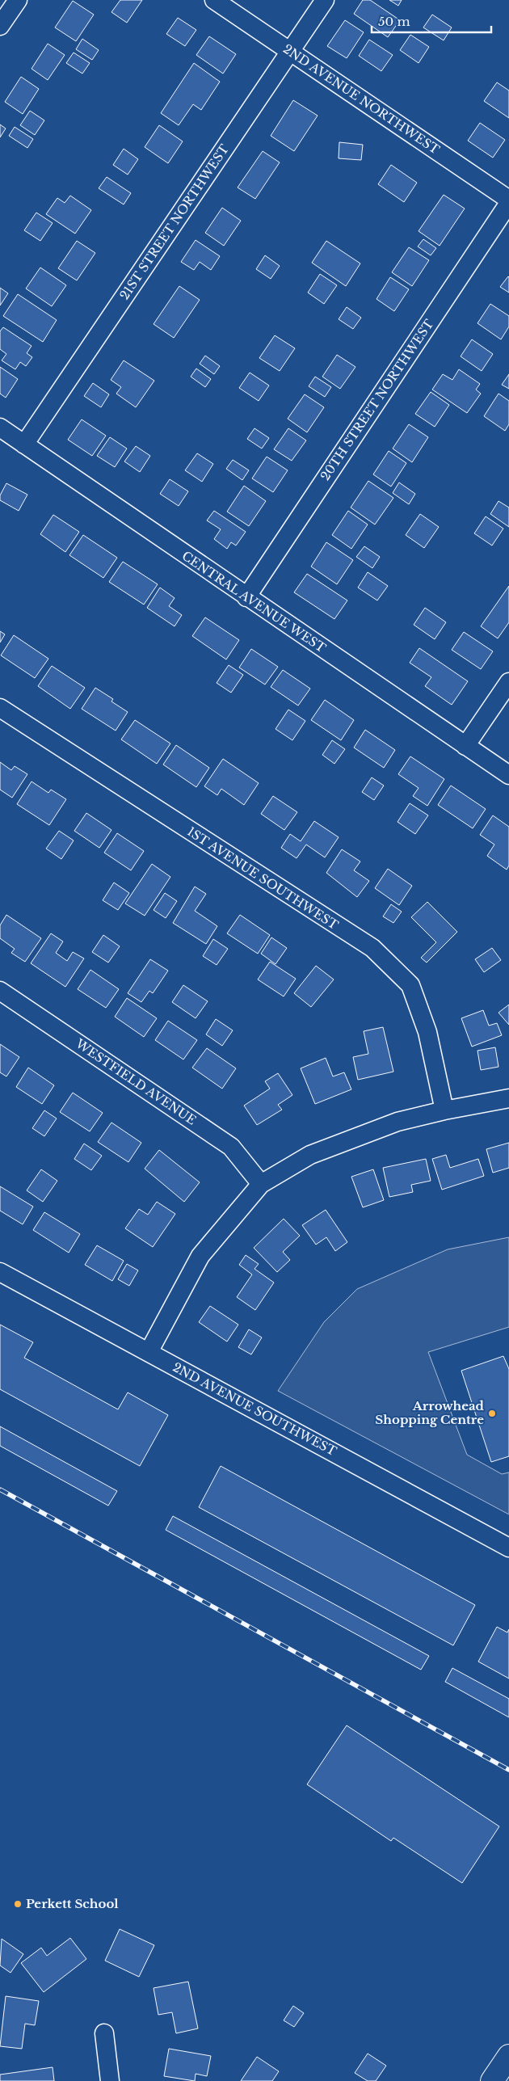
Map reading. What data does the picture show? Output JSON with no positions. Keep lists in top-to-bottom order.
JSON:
{
  "streets": {
    "street": [
      "2ND AVENUE NORTHWEST",
      "21ST STREET NORTHWEST",
      "20TH STREET NORTHWEST",
      "CENTRAL AVENUE WEST",
      "1ST AVENUE SOUTHWEST",
      "WESTFIELD AVENUE",
      "2ND AVENUE SOUTHWEST"
    ]
  },
  "crossings": [
    ["2ND AVENUE NORTHWEST", "21ST STREET NORTHWEST"],
    ["21ST STREET NORTHWEST", "CENTRAL AVENUE WEST"],
    ["20TH STREET NORTHWEST", "CENTRAL AVENUE WEST"]
  ],
  "places": ["Arrowhead Shopping Centre", "Perkett School"],
  "scale_bar": "50 m"
}
